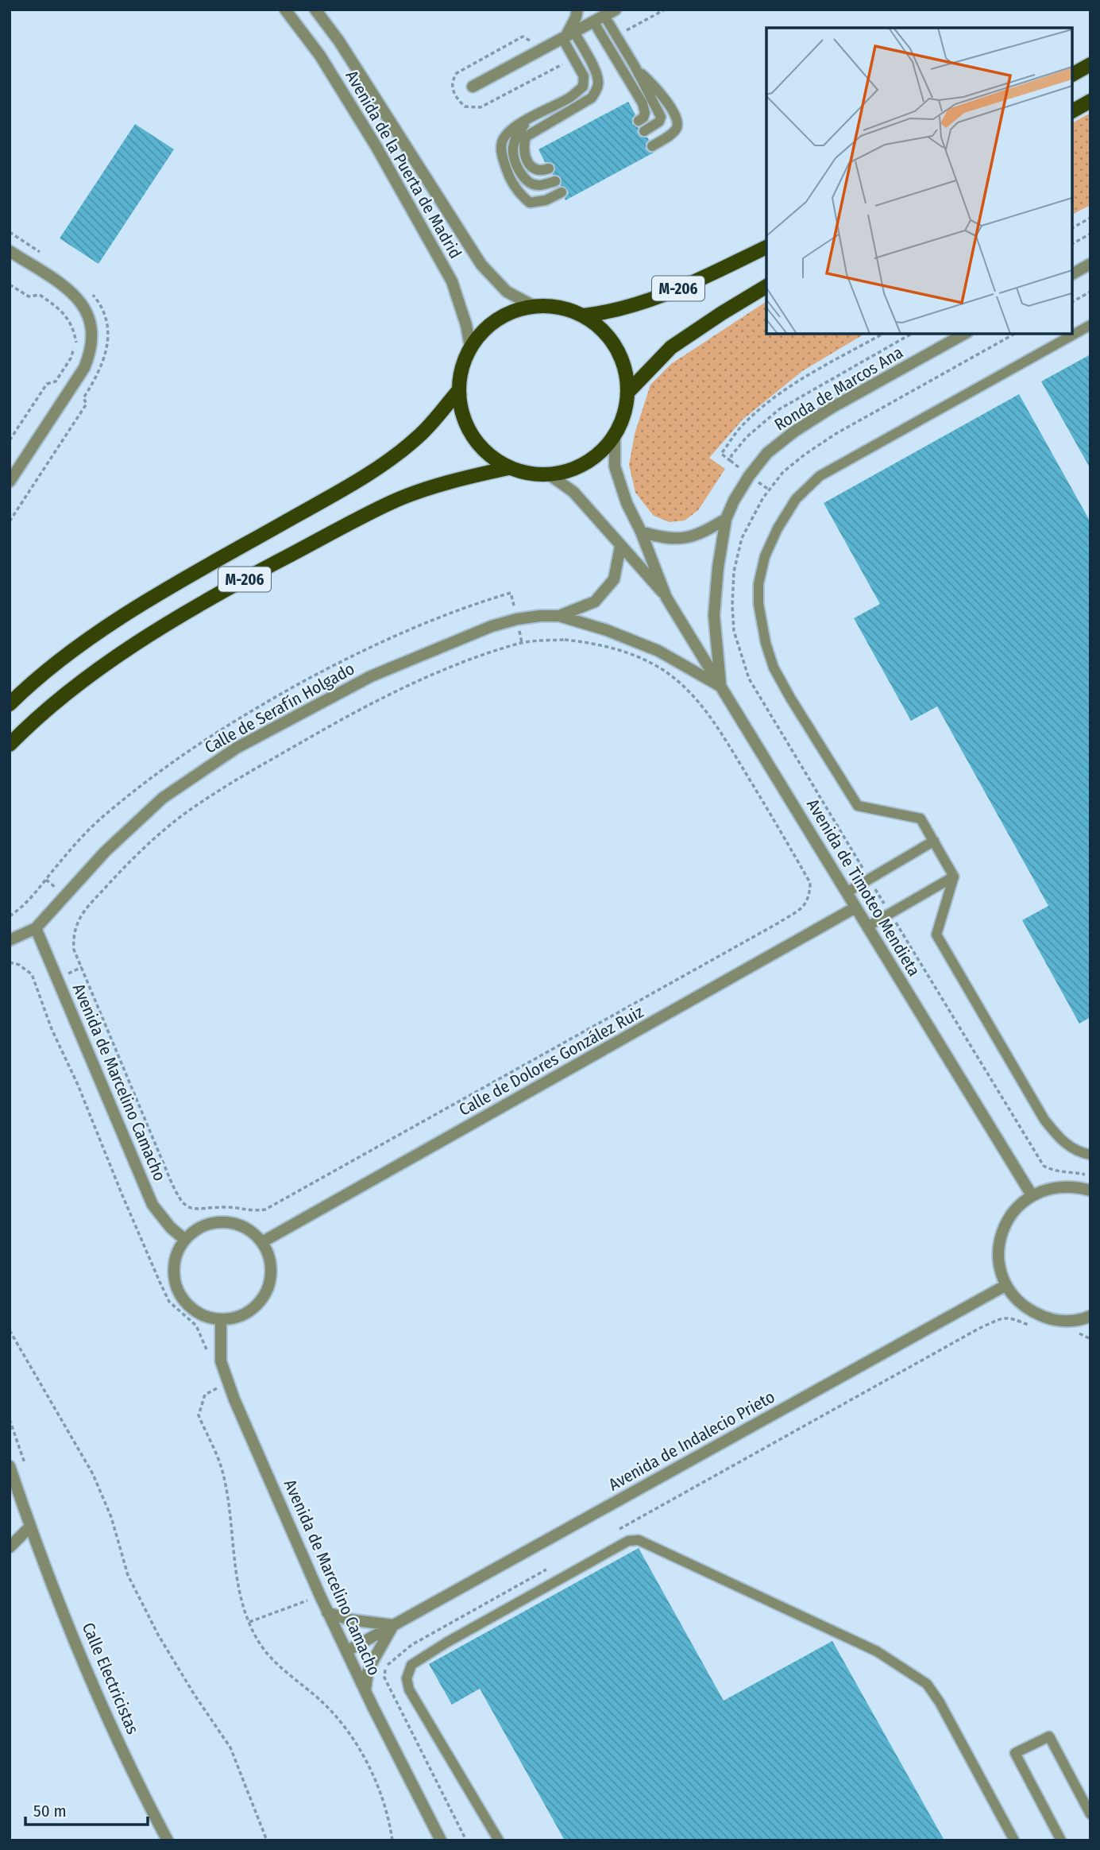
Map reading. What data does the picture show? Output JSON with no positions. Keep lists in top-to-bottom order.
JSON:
{
  "streets": {
    "main road": ["M-206"],
    "street": [
      "Avenida de la Puerta de Madrid",
      "Ronda de Marcos Ana",
      "Calle de Serafín Holgado",
      "Avenida de Timoteo Mendieta",
      "Calle de Dolores González Ruiz",
      "Avenida de Marcelino Camacho",
      "Avenida de Indalecio Prieto",
      "Calle Electricistas"
    ]
  },
  "crossings": [
    ["Avenida de la Puerta de Madrid", "M-206"],
    ["Avenida de la Puerta de Madrid", "Avenida de Timoteo Mendieta"],
    ["M-206", "Avenida de Timoteo Mendieta"],
    ["Ronda de Marcos Ana", "Calle de Serafín Holgado"],
    ["Ronda de Marcos Ana", "Avenida de Timoteo Mendieta"],
    ["Calle de Serafín Holgado", "Avenida de Timoteo Mendieta"],
    ["Calle de Serafín Holgado", "Avenida de Marcelino Camacho"],
    ["Avenida de Timoteo Mendieta", "Calle de Dolores González Ruiz"],
    ["Calle de Dolores González Ruiz", "Avenida de Marcelino Camacho"],
    ["Avenida de Marcelino Camacho", "Avenida de Indalecio Prieto"]
  ],
  "scale_bar": "50 m"
}
